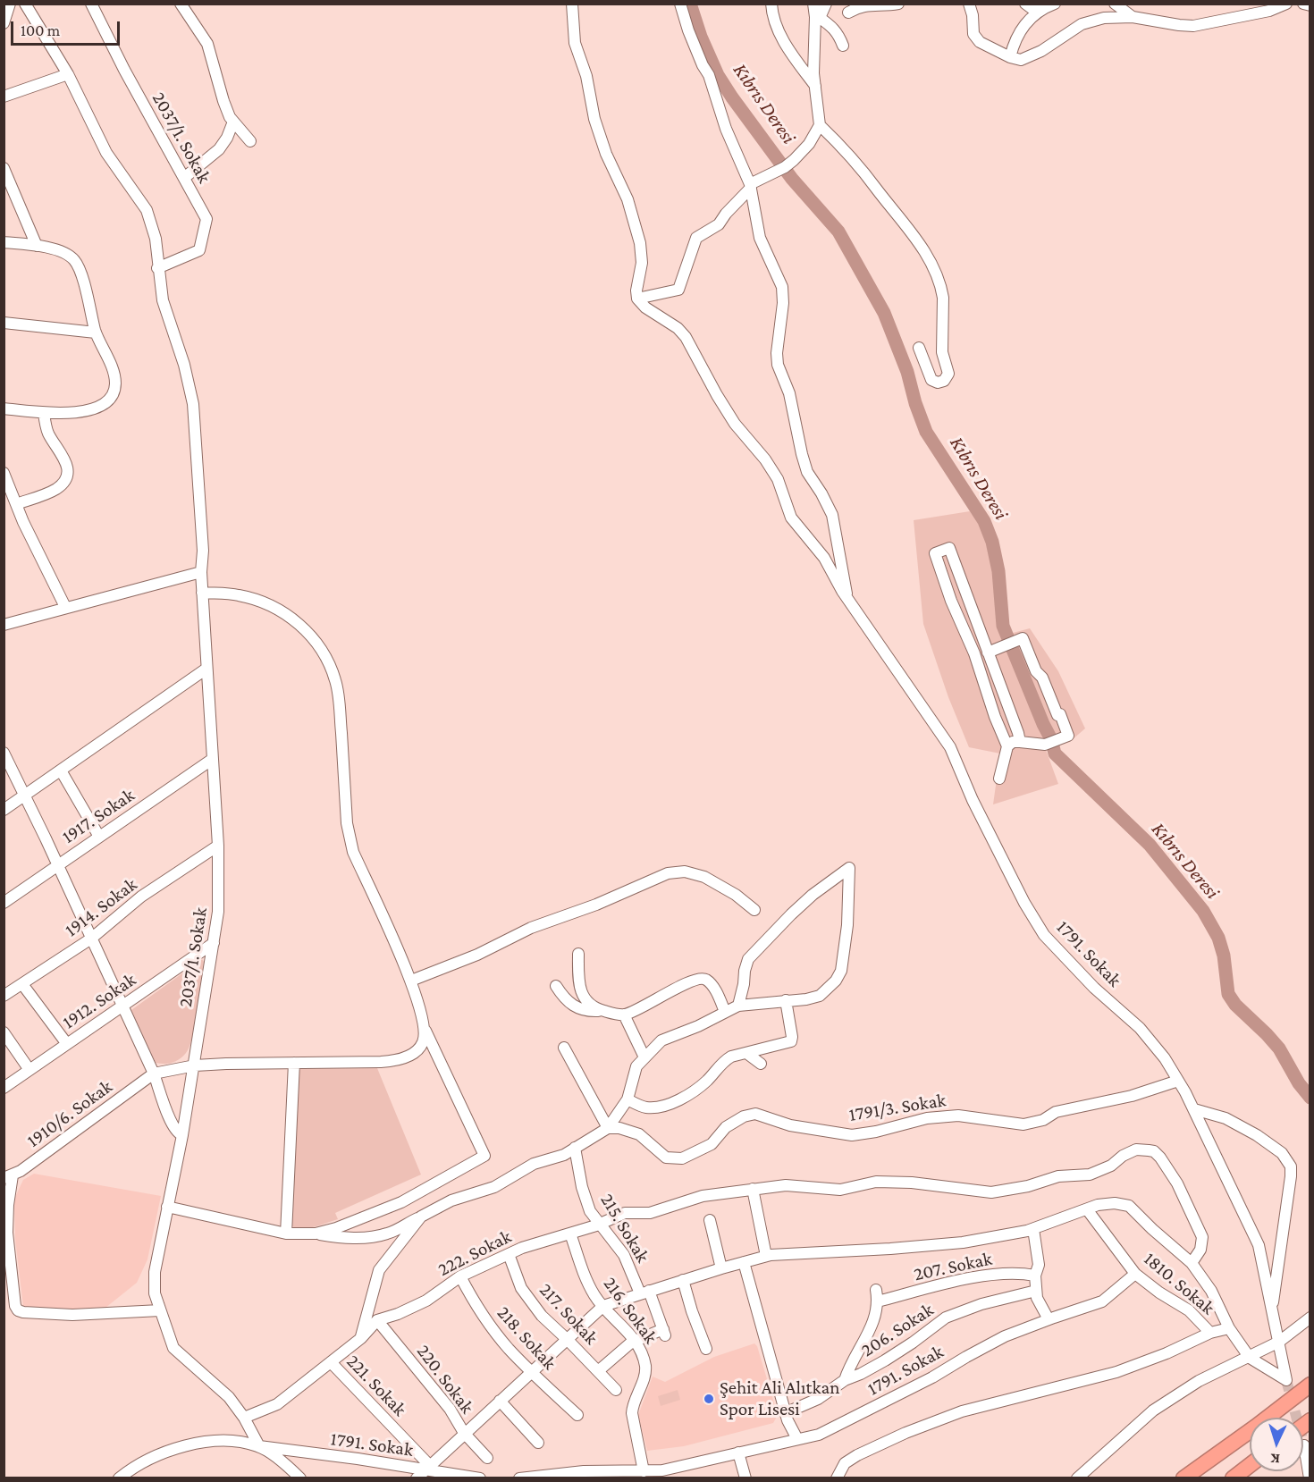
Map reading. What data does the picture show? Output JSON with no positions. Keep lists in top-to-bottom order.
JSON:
{
  "streets": {
    "street": [
      "2037/1. Sokak",
      "1917. Sokak",
      "1914. Sokak",
      "1791. Sokak",
      "1912. Sokak",
      "1791/3. Sokak",
      "1910/6. Sokak",
      "215. Sokak",
      "222. Sokak",
      "207. Sokak",
      "1810. Sokak",
      "216. Sokak",
      "217. Sokak",
      "206. Sokak",
      "218. Sokak",
      "220. Sokak",
      "221. Sokak"
    ]
  },
  "crossings": [
    ["2037/1. Sokak", "1917. Sokak"],
    ["2037/1. Sokak", "1914. Sokak"],
    ["2037/1. Sokak", "1912. Sokak"],
    ["2037/1. Sokak", "222. Sokak"],
    ["1791. Sokak", "1791/3. Sokak"],
    ["1791. Sokak", "1810. Sokak"],
    ["1791. Sokak", "216. Sokak"],
    ["1791. Sokak", "221. Sokak"],
    ["215. Sokak", "222. Sokak"],
    ["215. Sokak", "216. Sokak"],
    ["222. Sokak", "216. Sokak"],
    ["222. Sokak", "217. Sokak"],
    ["222. Sokak", "218. Sokak"],
    ["222. Sokak", "220. Sokak"],
    ["222. Sokak", "221. Sokak"],
    ["207. Sokak", "206. Sokak"]
  ],
  "water": ["Kıbrıs Deresi"],
  "places": ["Şehit Ali Alıtkan Spor Lisesi"],
  "scale_bar": "100 m",
  "north": "bottom"
}
